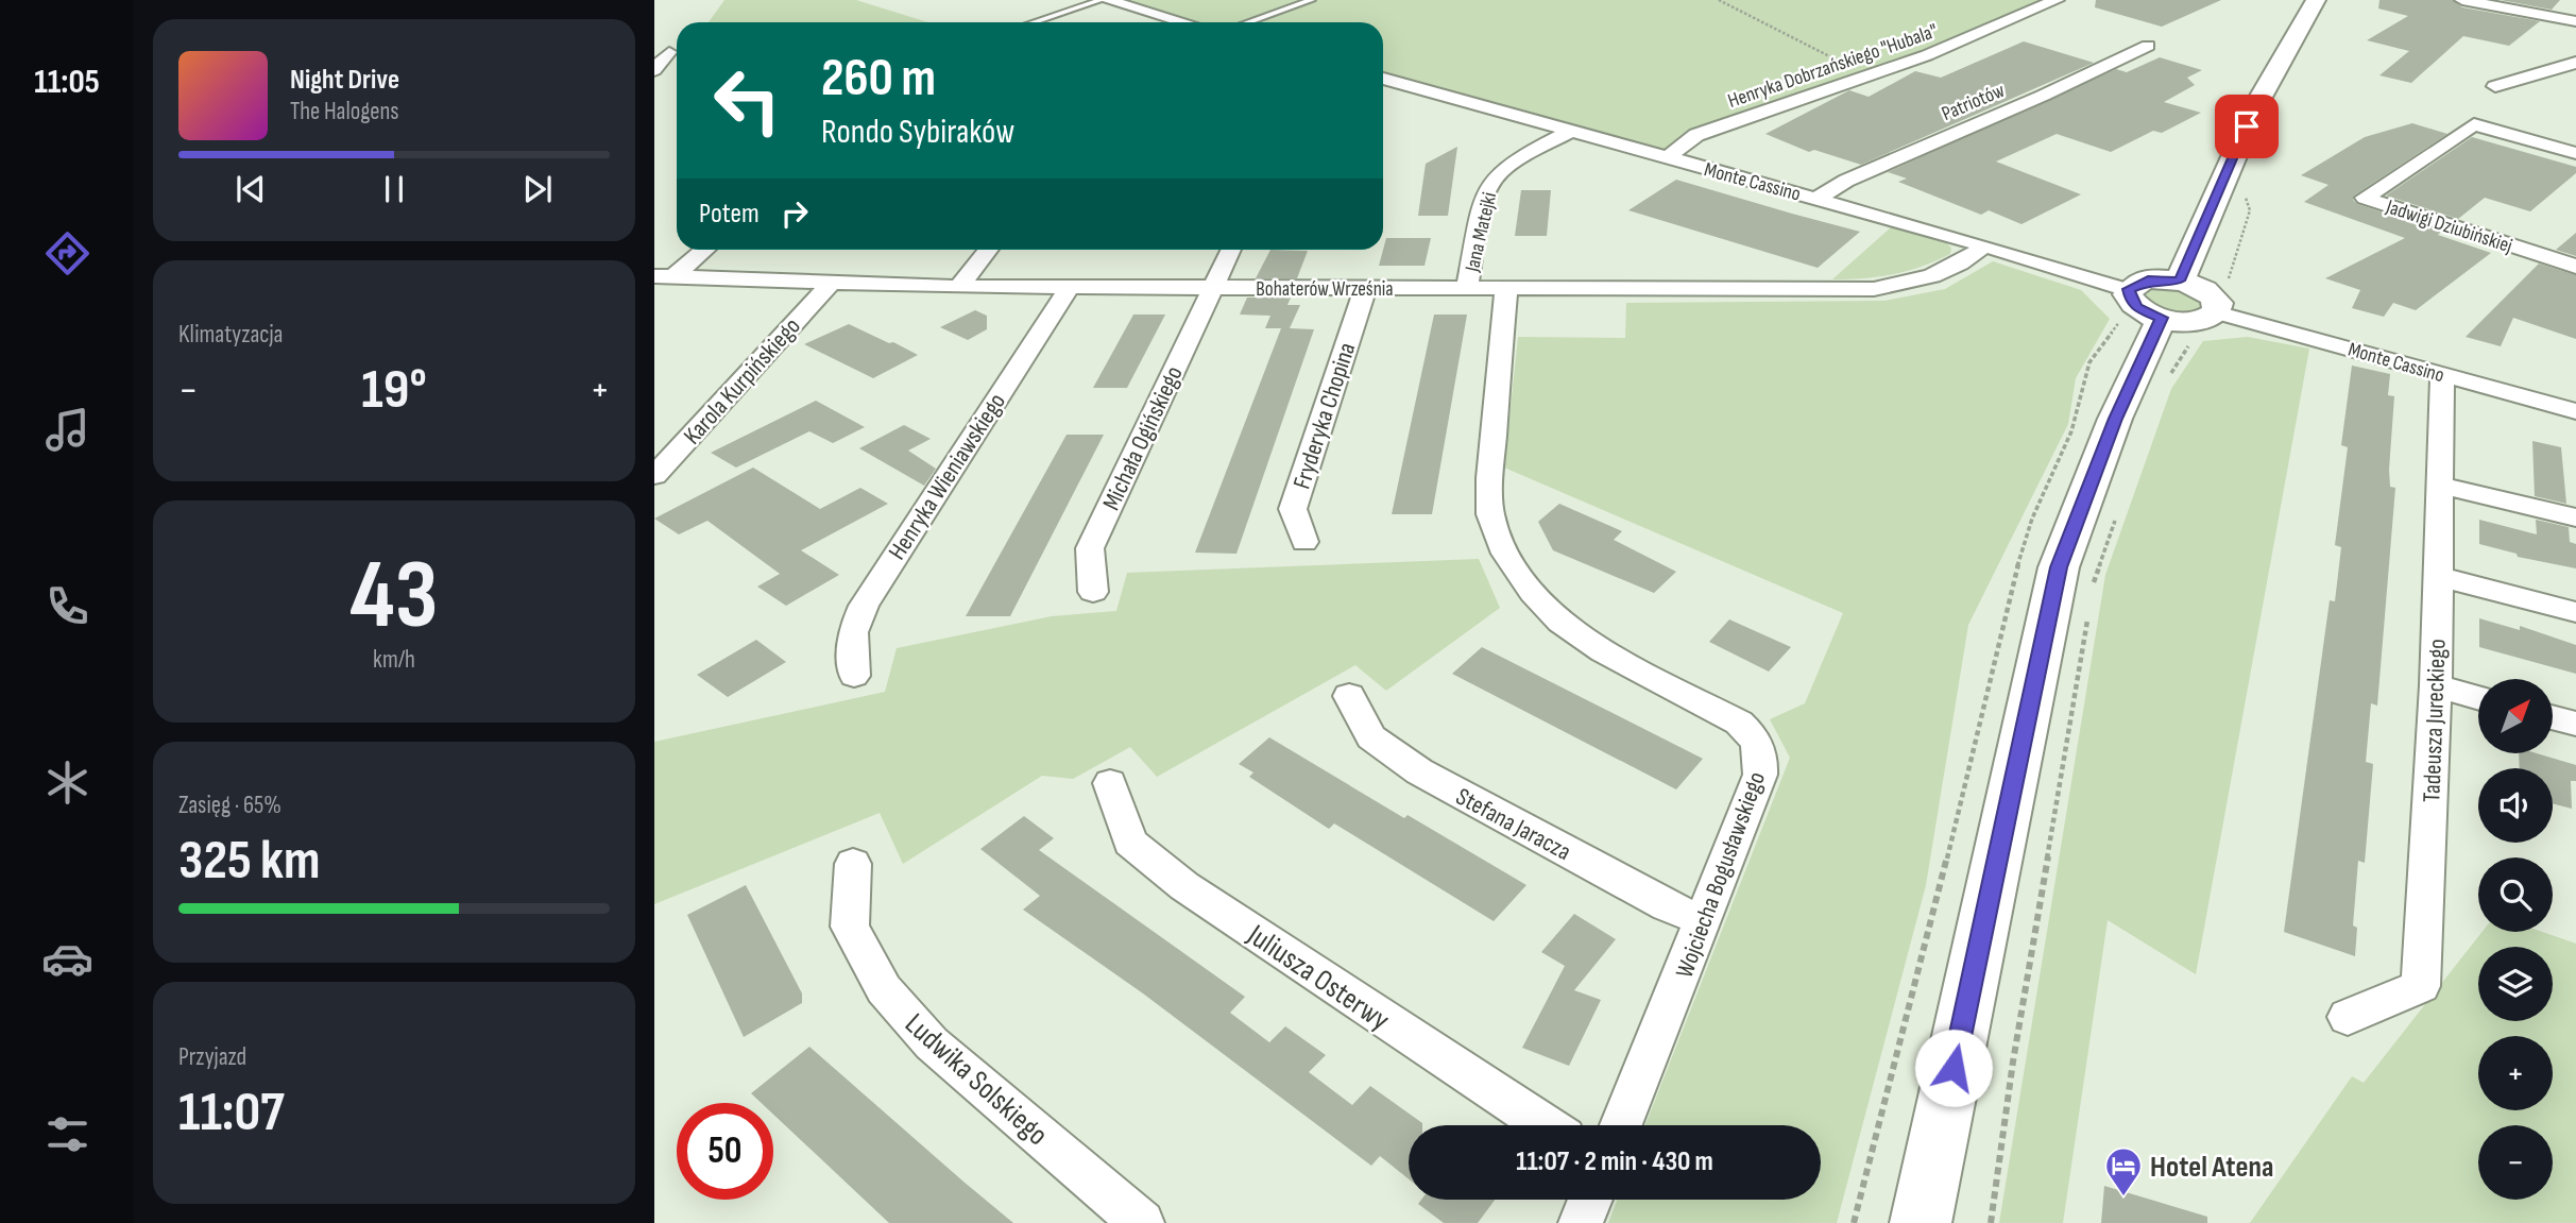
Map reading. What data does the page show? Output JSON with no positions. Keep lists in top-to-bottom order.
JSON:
{
  "streets": {
    "street": [
      "Henryka Dobrzańskiego \"Hubala\"",
      "Patriotów",
      "Monte Cassino",
      "Jadwigi Dziubińskiej",
      "Jana Matejki",
      "Bohaterów Września",
      "Karola Kurpińskiego",
      "Fryderyka Chopina",
      "Michała Ogińskiego",
      "Henryka Wieniawskiego",
      "Tadeusza Jureckiego",
      "Stefana Jaracza",
      "Wojciecha Bogusławskiego",
      "Juliusza Osterwy",
      "Ludwika Solskiego"
    ]
  },
  "crossings": [
    ["Henryka Dobrzańskiego \"Hubala\"", "Monte Cassino"],
    ["Patriotów", "Monte Cassino"],
    ["Monte Cassino", "Jana Matejki"],
    ["Monte Cassino", "Bohaterów Września"],
    ["Monte Cassino", "Tadeusza Jureckiego"],
    ["Jana Matejki", "Bohaterów Września"],
    ["Bohaterów Września", "Karola Kurpińskiego"],
    ["Bohaterów Września", "Fryderyka Chopina"],
    ["Bohaterów Września", "Michała Ogińskiego"],
    ["Bohaterów Września", "Henryka Wieniawskiego"],
    ["Bohaterów Września", "Wojciecha Bogusławskiego"],
    ["Stefana Jaracza", "Wojciecha Bogusławskiego"]
  ],
  "places": {
    "hotel": ["Hotel Atena"]
  },
  "north": "top right",
  "page": {
    "tabs": "11:05",
    "turn": ["260 m", "Rondo Sybiraków"],
    "song": ["Night Drive", "The Halogens"],
    "then": "Potem",
    "tile": [
      "Klimatyzacja",
      ["43", "km/h"],
      ["Zasięg · 65%", "325 km"],
      ["Przyjazd", "11:07"]
    ],
    "heat": ["−", "19°", "+"],
    "map_buttons": ["+", "−"],
    "limit": "50",
    "trip": "11:07 · 2 min · 430 m"
  }
}
